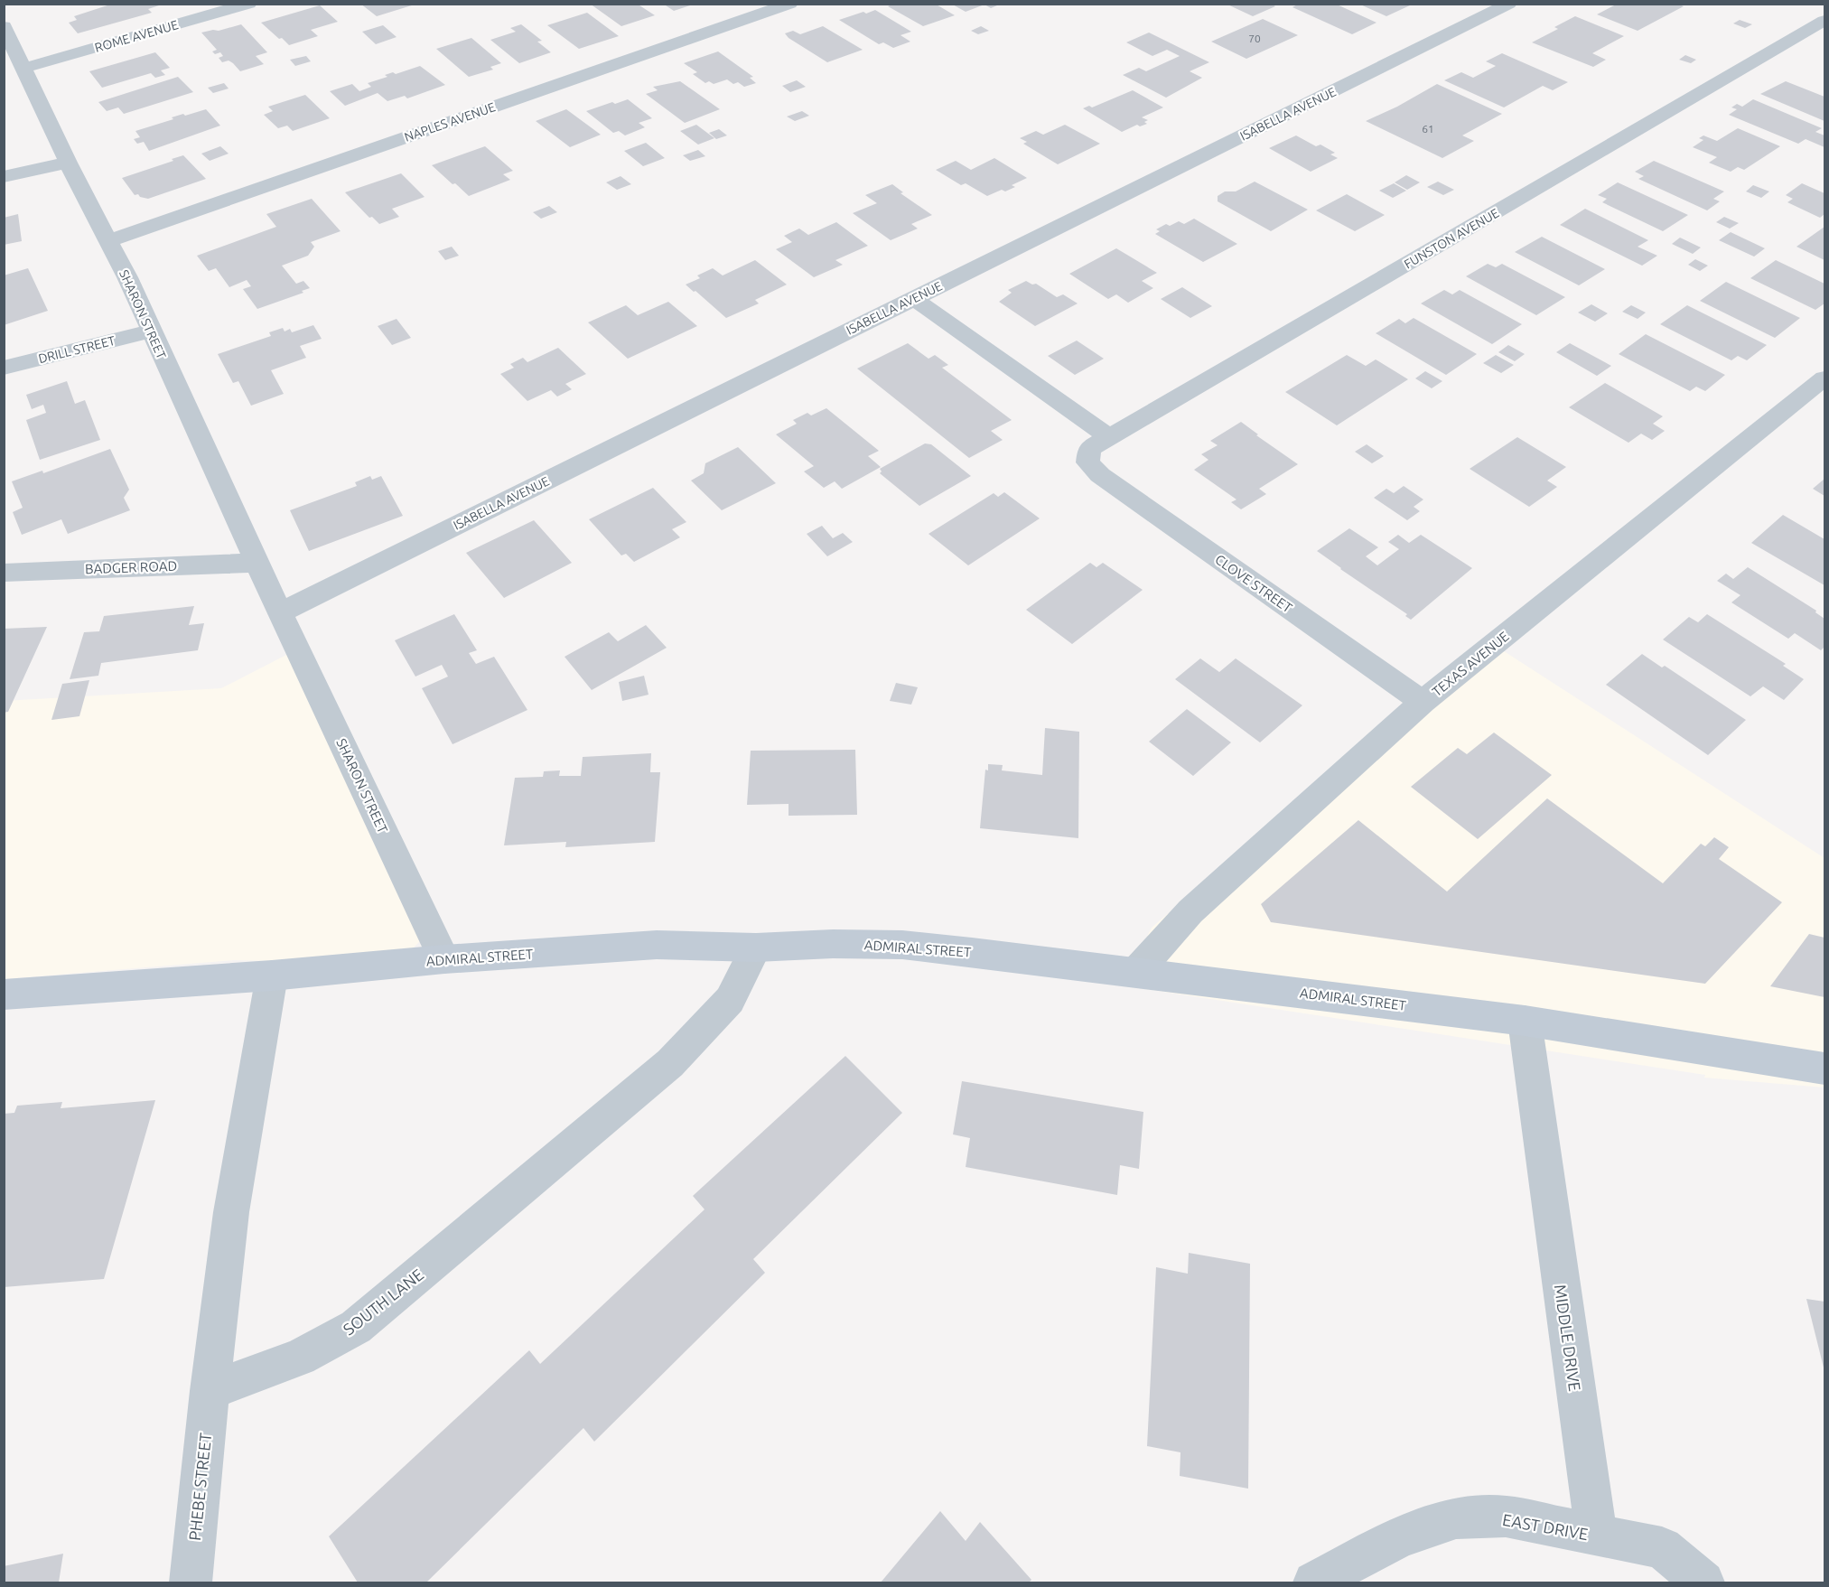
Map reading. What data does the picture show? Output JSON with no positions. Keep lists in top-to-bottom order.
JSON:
{
  "streets": {
    "main road": ["ADMIRAL STREET"],
    "street": [
      "ROME AVENUE",
      "ISABELLA AVENUE",
      "NAPLES AVENUE",
      "FUNSTON AVENUE",
      "SHARON STREET",
      "DRILL STREET",
      "BADGER ROAD",
      "CLOVE STREET",
      "TEXAS AVENUE",
      "SOUTH LANE",
      "MIDDLE DRIVE",
      "PHEBE STREET",
      "EAST DRIVE"
    ]
  },
  "crossings": [
    ["ROME AVENUE", "SHARON STREET"],
    ["ISABELLA AVENUE", "SHARON STREET"],
    ["NAPLES AVENUE", "SHARON STREET"],
    ["FUNSTON AVENUE", "CLOVE STREET"],
    ["SHARON STREET", "DRILL STREET"],
    ["SHARON STREET", "BADGER ROAD"],
    ["SHARON STREET", "ADMIRAL STREET"],
    ["CLOVE STREET", "TEXAS AVENUE"],
    ["TEXAS AVENUE", "ADMIRAL STREET"],
    ["ADMIRAL STREET", "SOUTH LANE"],
    ["ADMIRAL STREET", "MIDDLE DRIVE"],
    ["SOUTH LANE", "PHEBE STREET"],
    ["MIDDLE DRIVE", "EAST DRIVE"]
  ],
  "house_numbers": ["70", "61"]
}
